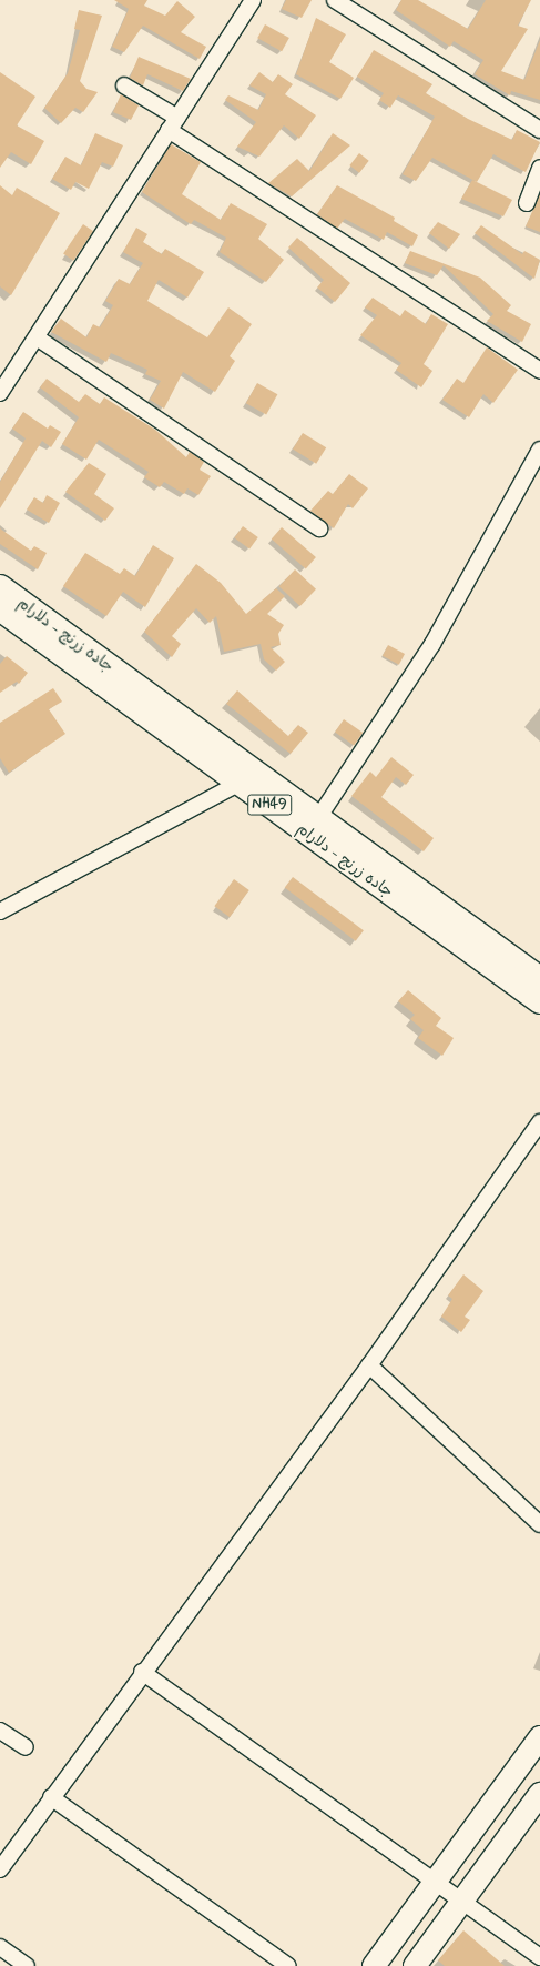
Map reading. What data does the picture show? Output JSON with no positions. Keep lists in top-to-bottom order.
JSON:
{
  "streets": {
    "highway": ["جاده زرنج - دلارام", "NH49"]
  }
}
